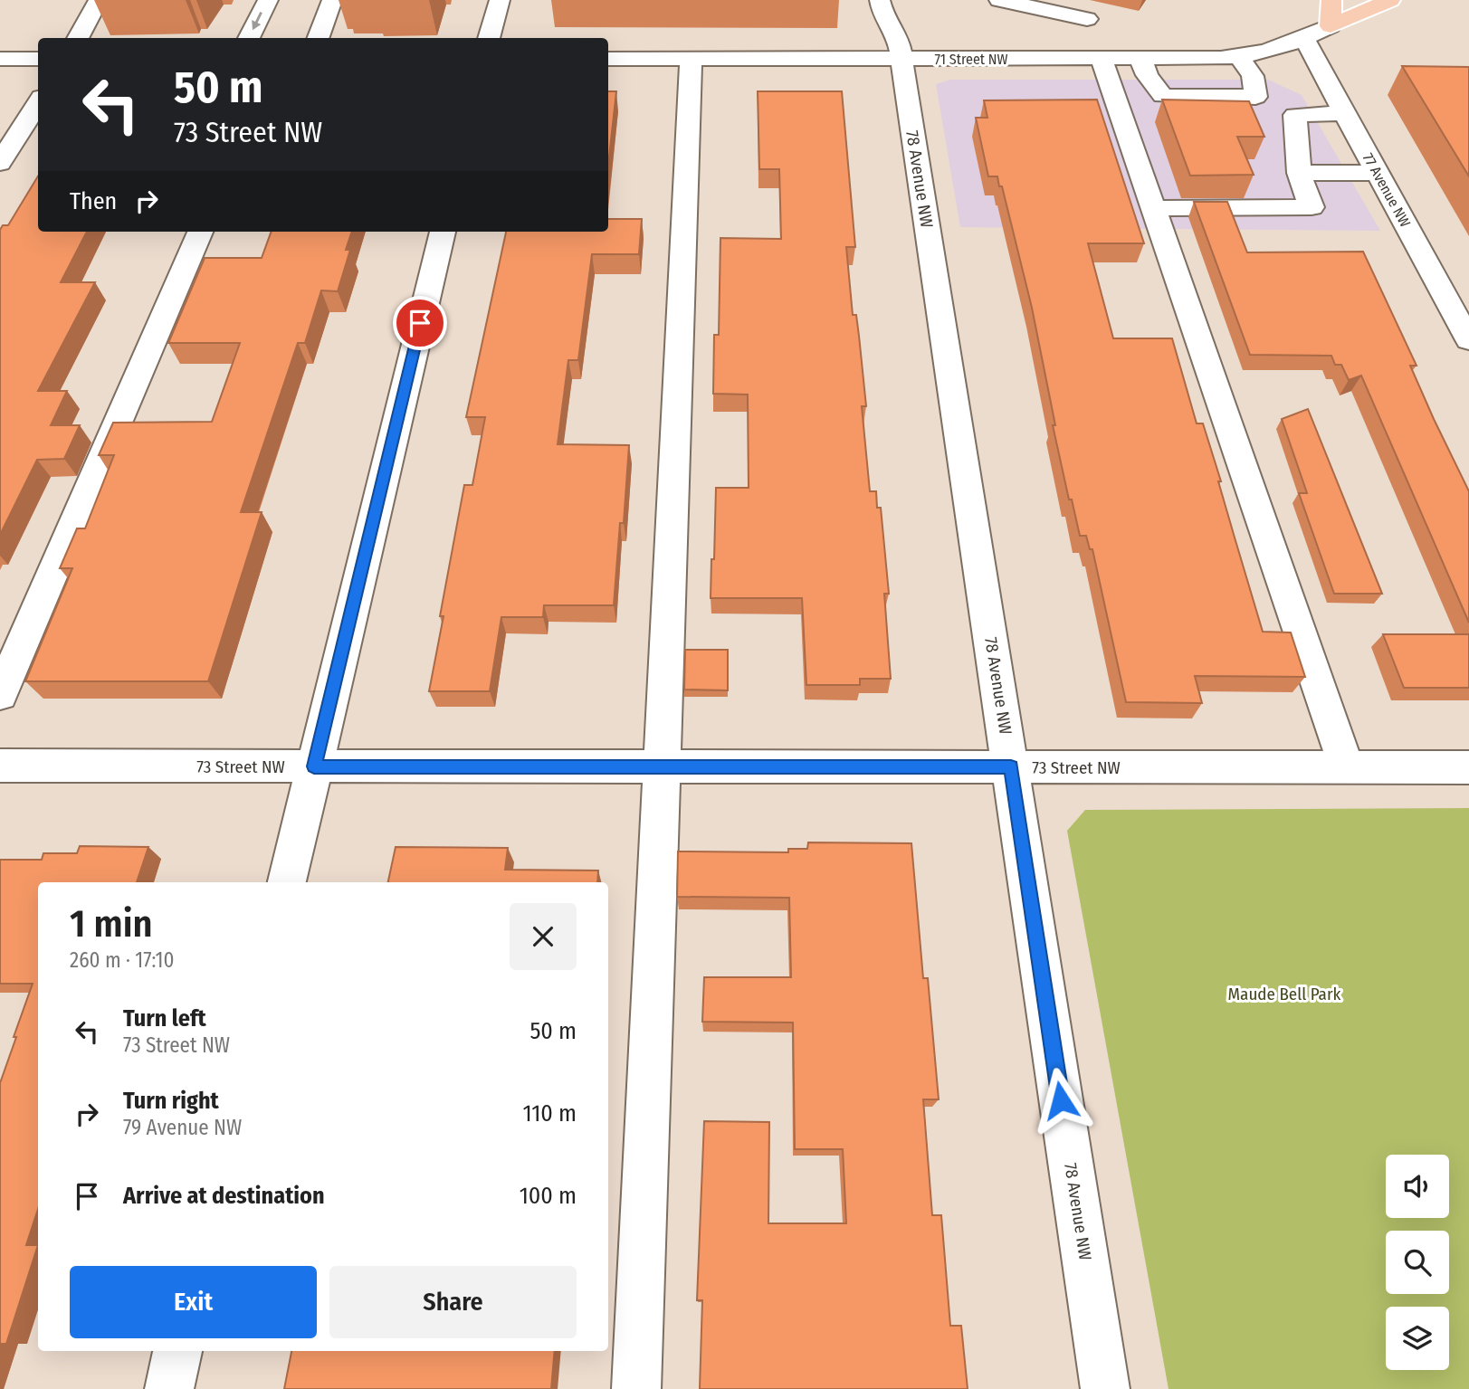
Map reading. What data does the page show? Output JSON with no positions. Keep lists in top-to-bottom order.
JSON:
{
  "streets": {
    "street": [
      "71 Street NW",
      "78 Avenue NW",
      "77 Avenue NW",
      "73 Street NW"
    ]
  },
  "crossings": [
    ["71 Street NW", "78 Avenue NW"],
    ["71 Street NW", "77 Avenue NW"],
    ["78 Avenue NW", "73 Street NW"]
  ],
  "parks": ["Maude Bell Park"],
  "page": {
    "turn": ["50 m", "73 Street NW"],
    "then": "Then",
    "heading": ["1 min", "260 m · 17:10"],
    "list": [
      {
        "name": "Turn left",
        "note": "73 Street NW",
        "value": "50 m"
      },
      {
        "name": "Turn right",
        "note": "79 Avenue NW",
        "value": "110 m"
      },
      {
        "name": "Arrive at destination",
        "value": "100 m"
      }
    ],
    "buttons": ["Exit", "Share"]
  }
}
